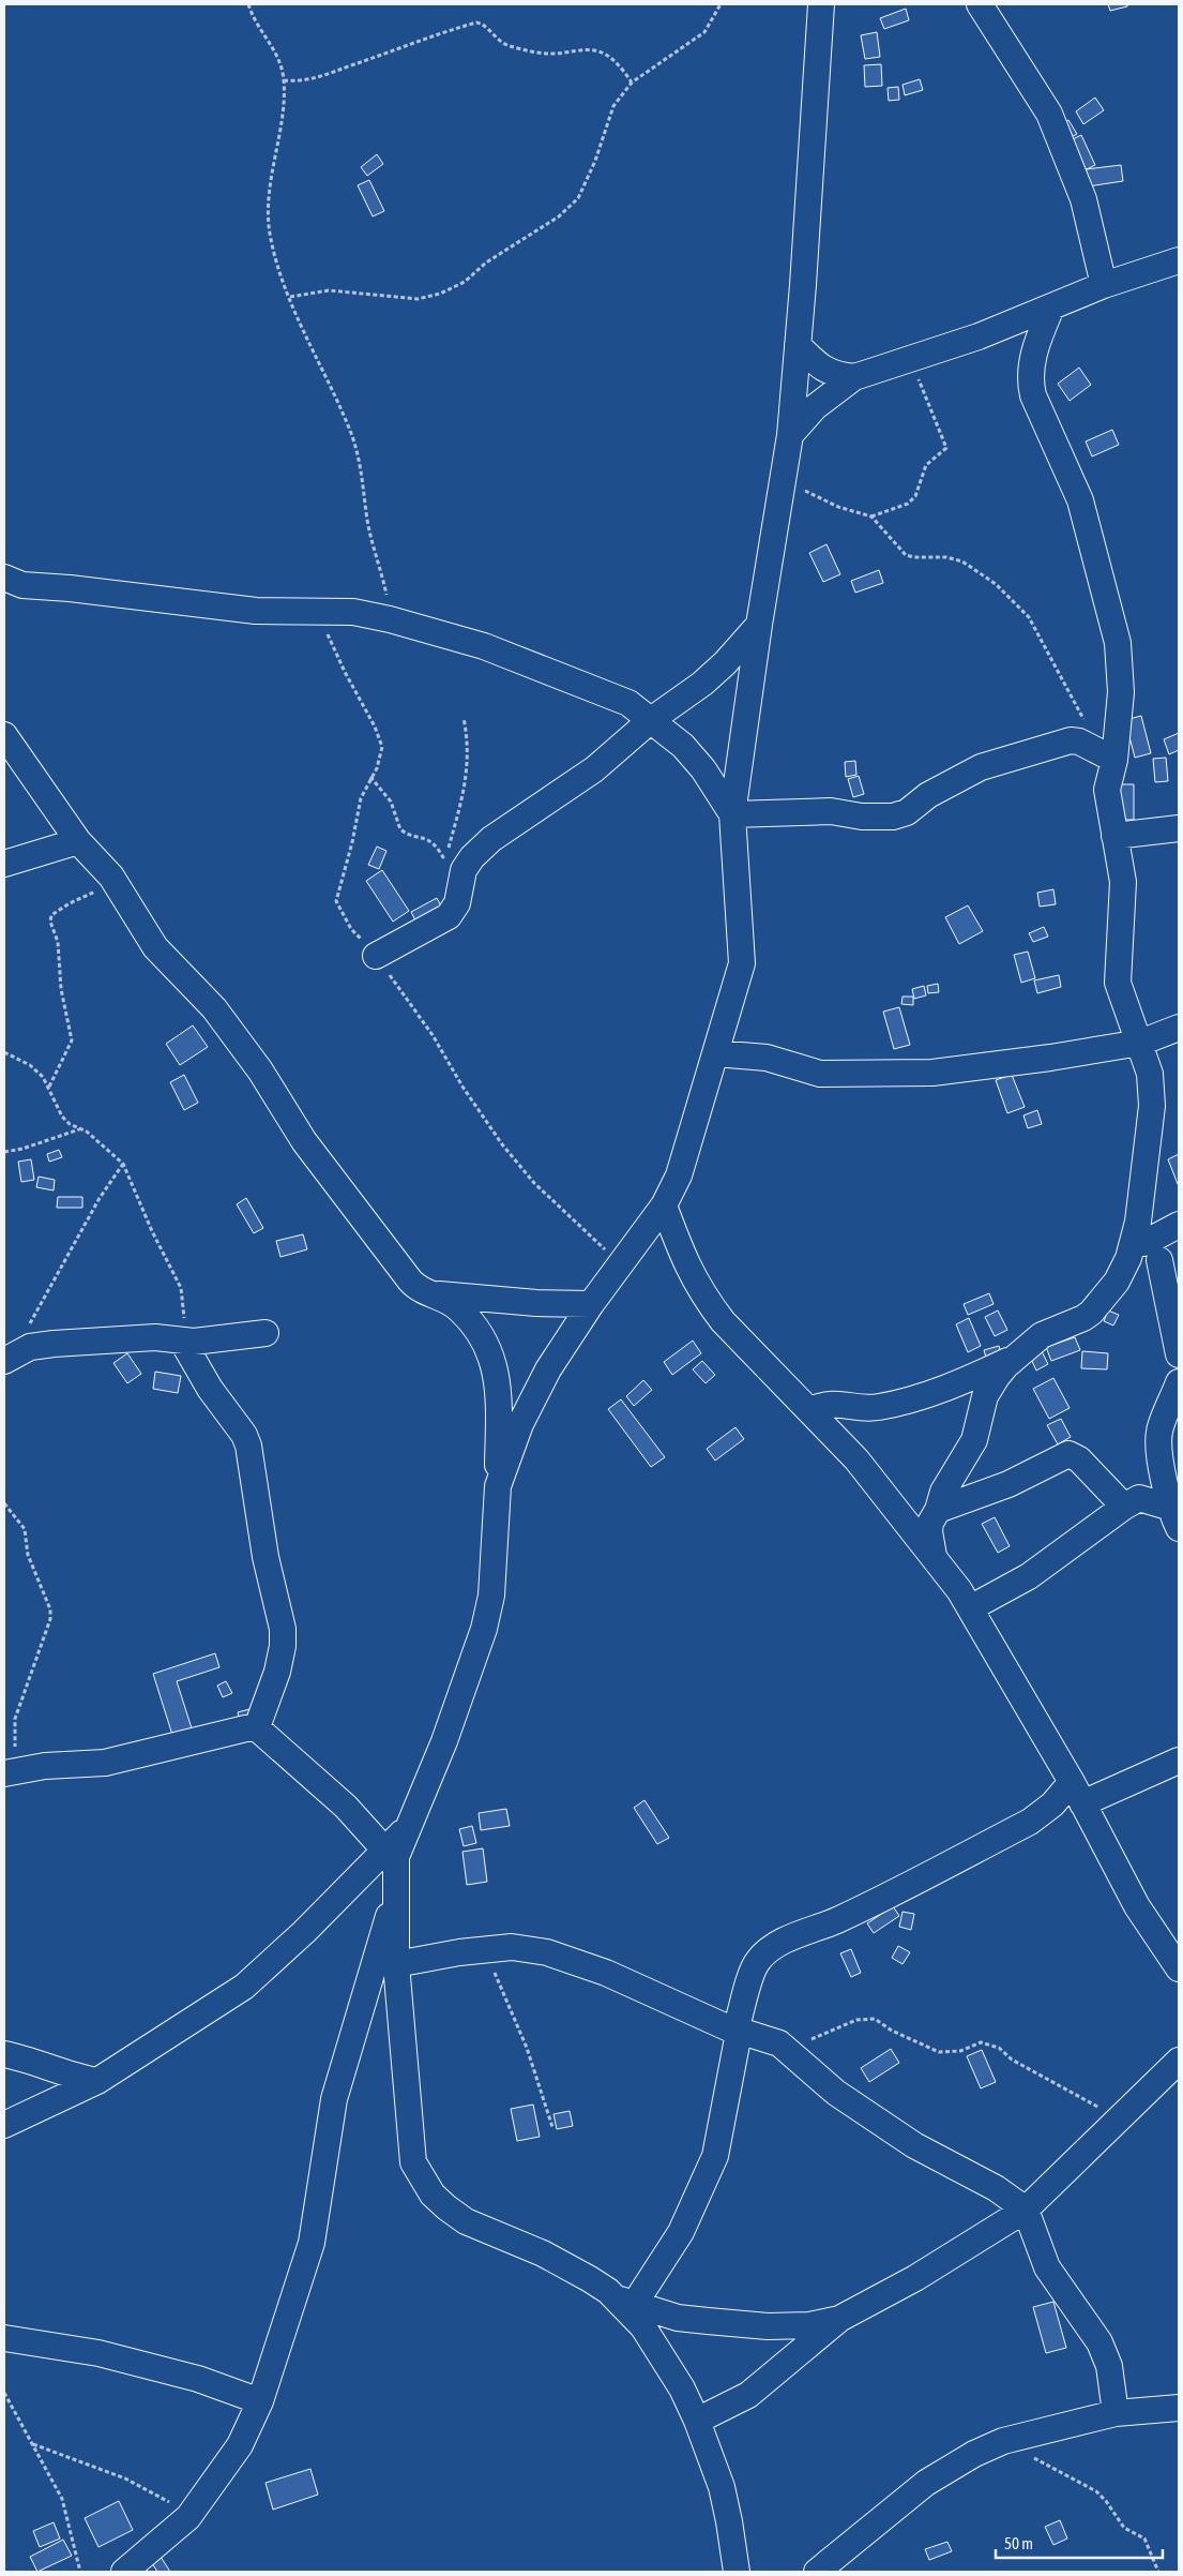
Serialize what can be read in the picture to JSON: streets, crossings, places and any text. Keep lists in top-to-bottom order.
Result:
{
  "scale_bar": "50 m"
}
